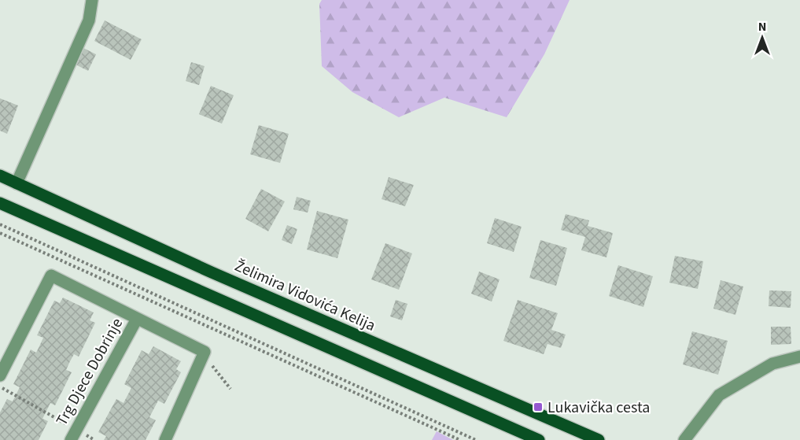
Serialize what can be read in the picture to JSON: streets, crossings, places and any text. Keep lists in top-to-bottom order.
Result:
{
  "streets": {
    "main road": ["Želimira Vidovića Kelija"],
    "street": ["Trg Djece Dobrinje"]
  },
  "places": {
    "transit": ["Lukavička cesta"]
  },
  "north": "top"
}
